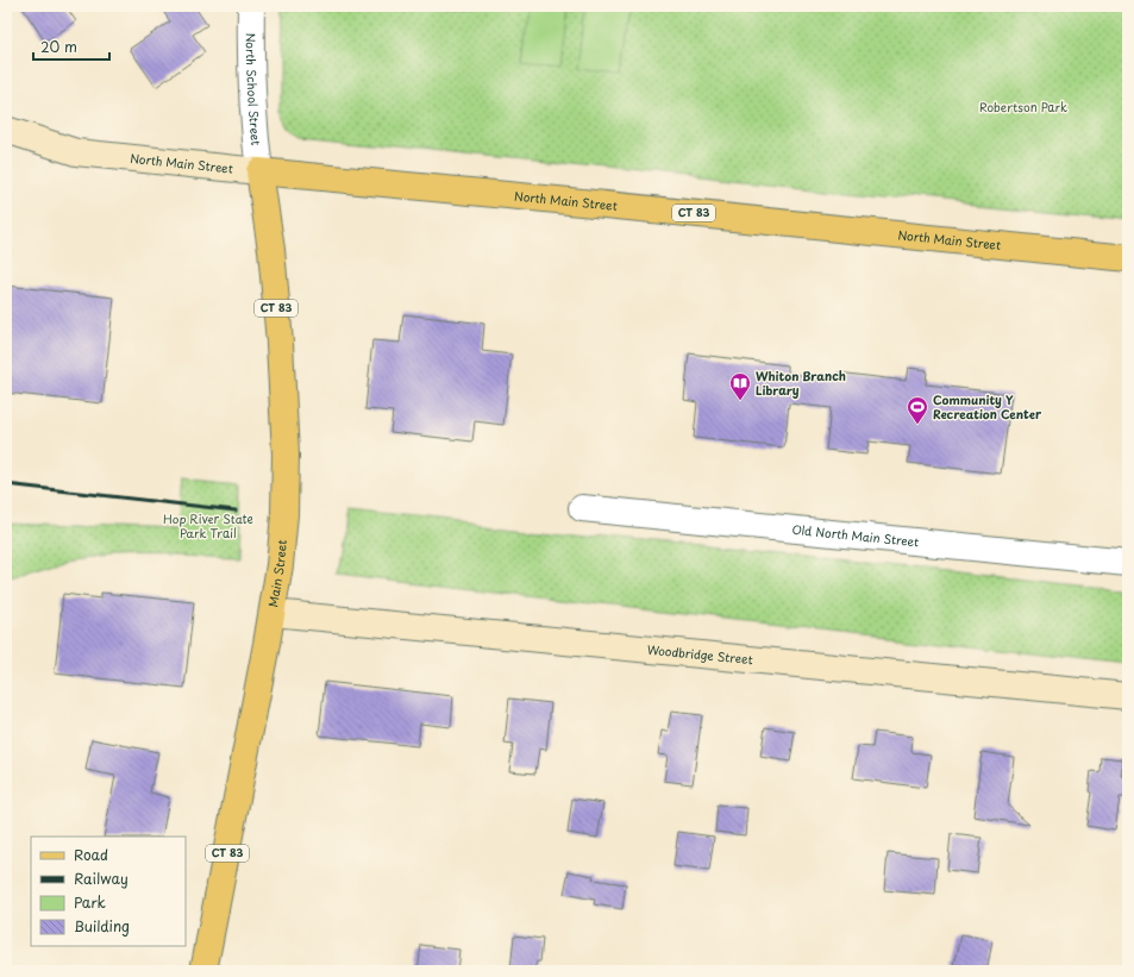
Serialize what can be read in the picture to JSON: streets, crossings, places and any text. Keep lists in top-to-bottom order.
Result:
{
  "streets": {
    "main road": [
      "North Main Street",
      "CT 83",
      "Main Street",
      "Woodbridge Street"
    ],
    "street": ["North School Street", "Old North Main Street"]
  },
  "crossings": [
    ["North School Street", "North Main Street"],
    ["North School Street", "Main Street"],
    ["North Main Street", "Main Street"],
    ["Main Street", "Woodbridge Street"]
  ],
  "parks": ["Robertson Park", "Hop River State Park Trail"],
  "places": {
    "library": ["Whiton Branch Library"],
    "sports": ["Community Y Recreation Center"]
  },
  "legend": [
    "Road",
    "Railway",
    "Park",
    "Building"
  ],
  "scale_bar": "20 m"
}
